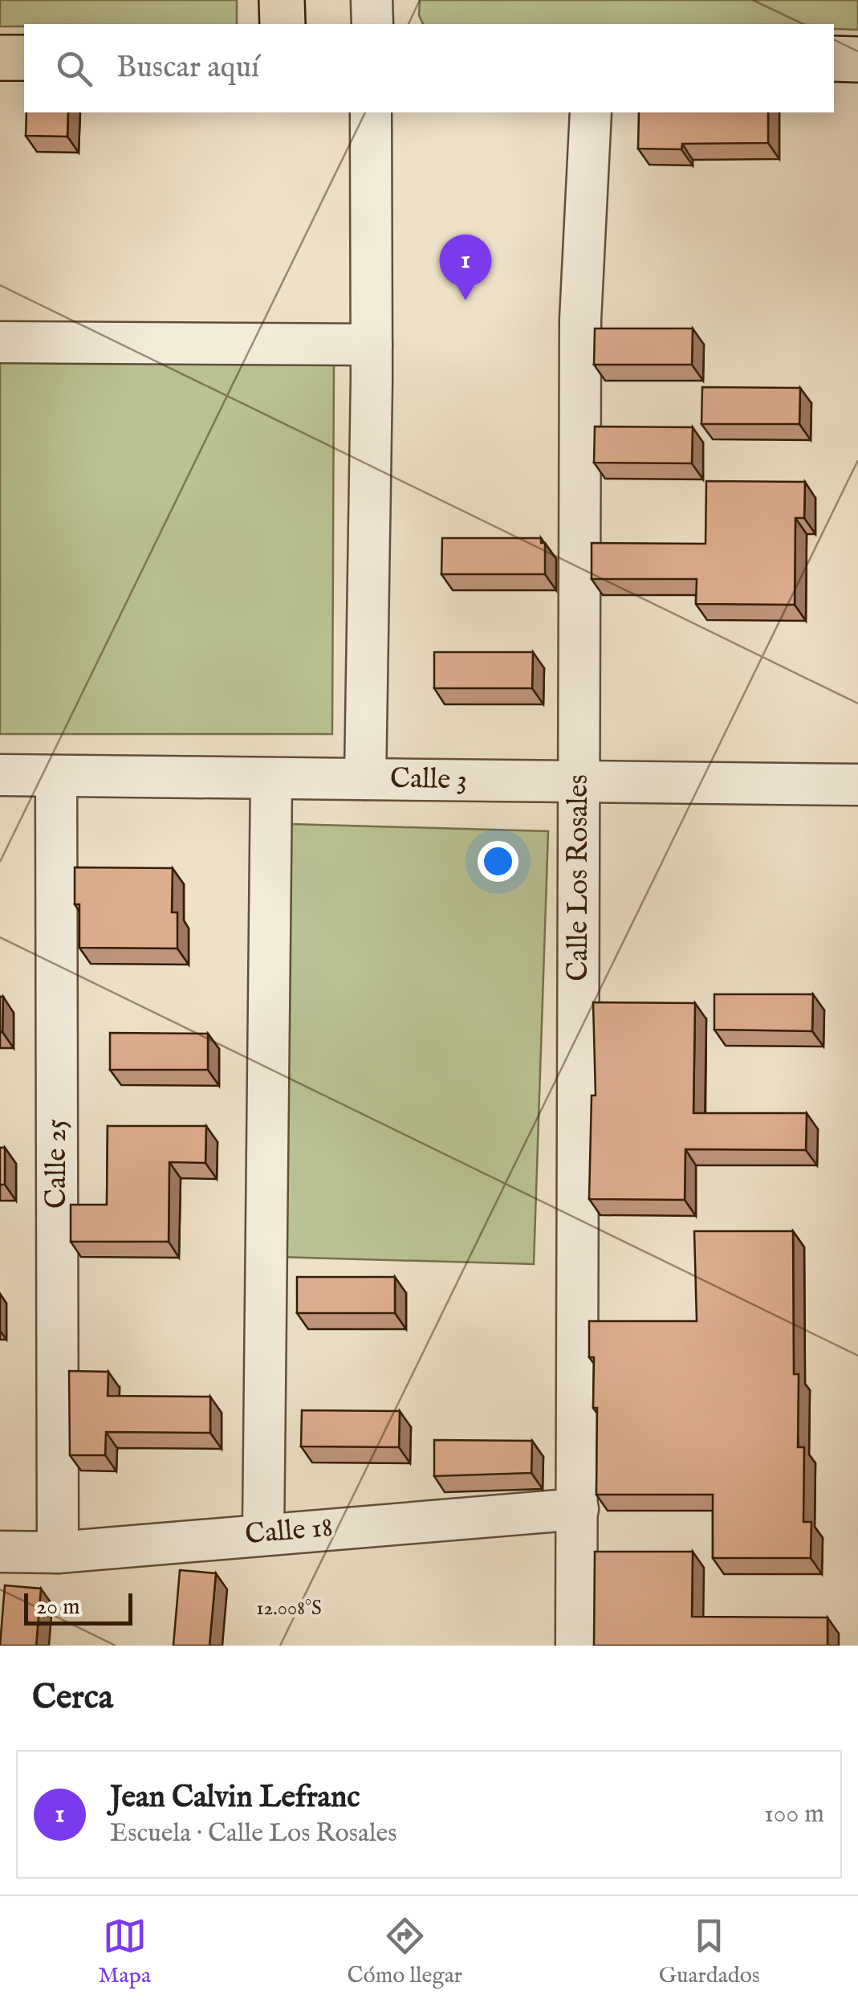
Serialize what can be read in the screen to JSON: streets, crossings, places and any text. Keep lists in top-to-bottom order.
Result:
{
  "streets": {
    "street": [
      "Calle 3",
      "Calle Los Rosales",
      "Calle 25",
      "Calle 18"
    ]
  },
  "crossings": [
    ["Calle 3", "Calle Los Rosales"],
    ["Calle 3", "Calle 25"],
    ["Calle Los Rosales", "Calle 18"],
    ["Calle 25", "Calle 18"]
  ],
  "scale_bar": "20 m",
  "page": {
    "search": "Buscar aquí",
    "pins": "1",
    "scale": "20 m",
    "heading": "Cerca",
    "list": [
      {
        "mark": "1",
        "name": "Jean Calvin Lefranc",
        "note": "Escuela · Calle Los Rosales",
        "value": "100 m"
      }
    ],
    "nav": ["Mapa", "Cómo llegar", "Guardados"]
  },
  "coordinates": ["12.008°S"]
}
